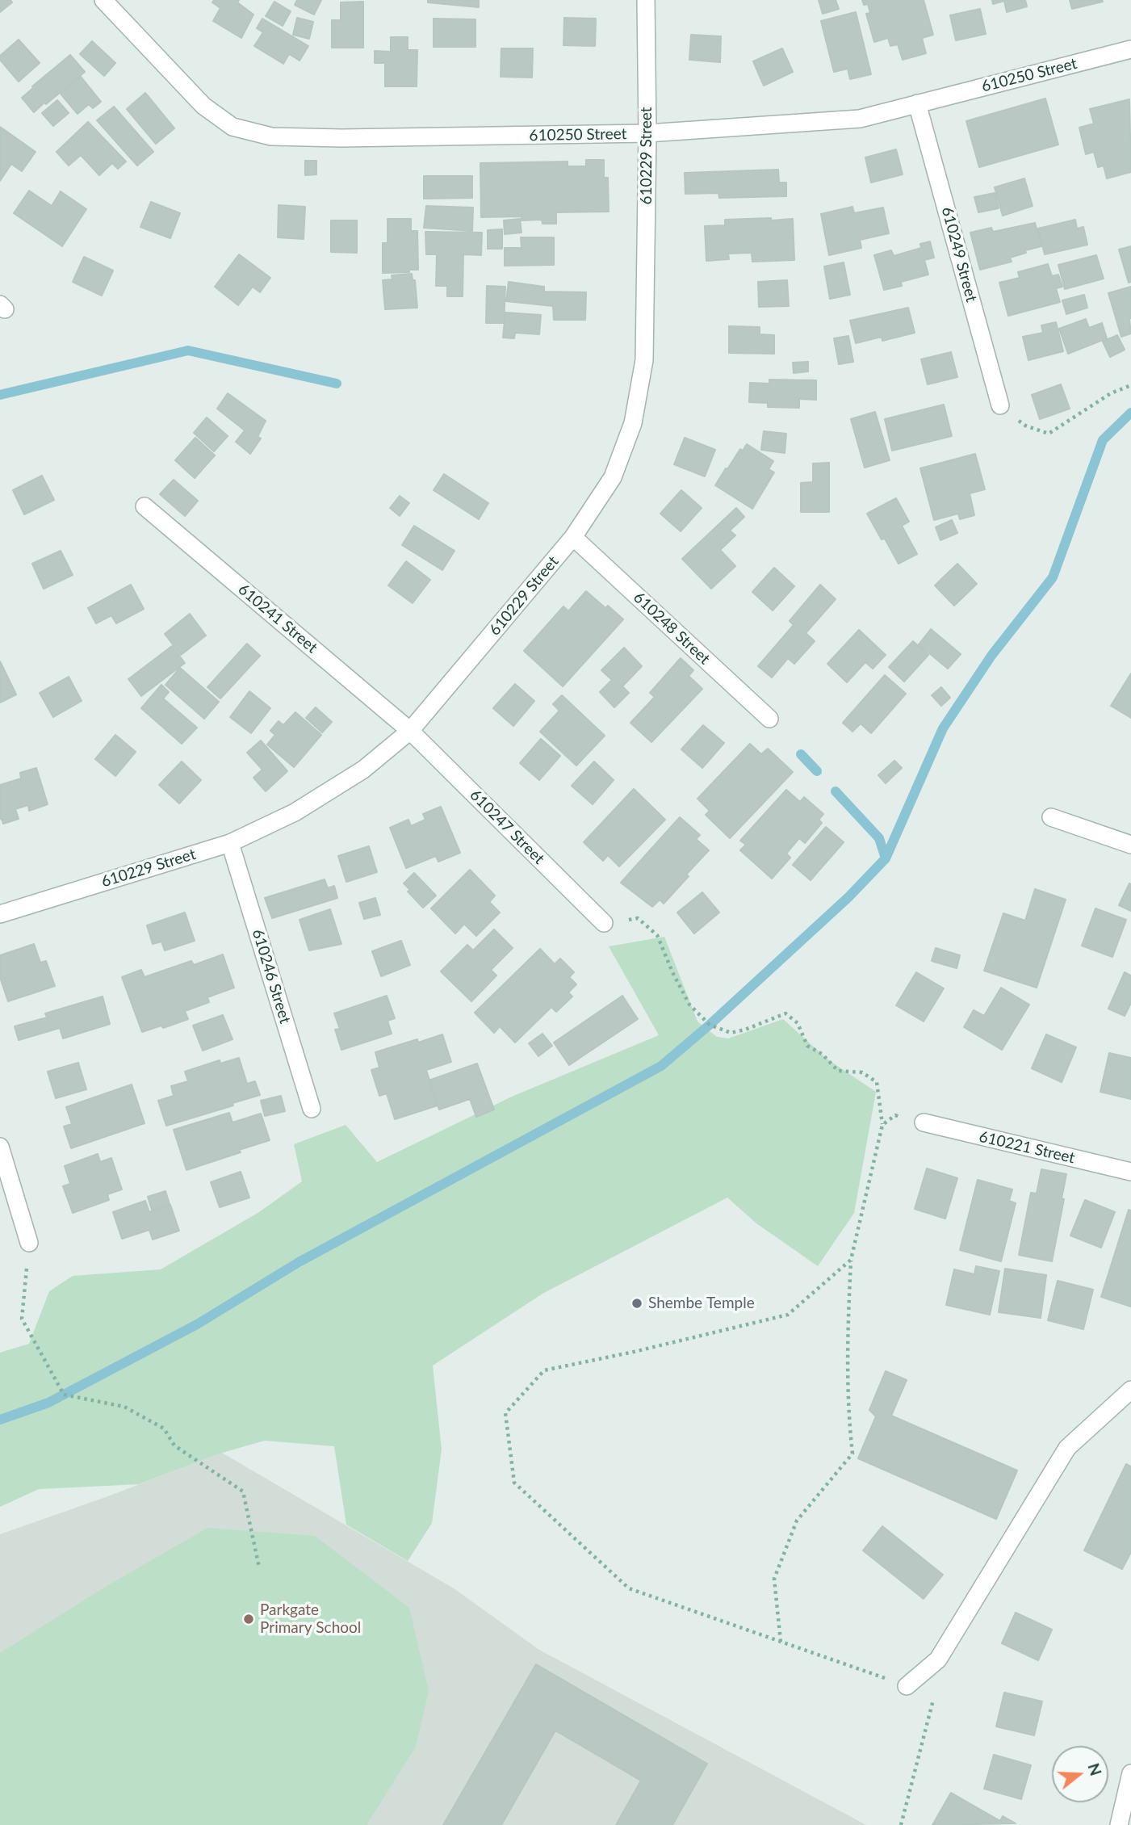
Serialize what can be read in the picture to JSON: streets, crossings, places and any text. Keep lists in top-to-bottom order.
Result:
{
  "streets": {
    "street": [
      "610250 Street",
      "610229 Street",
      "610249 Street",
      "610241 Street",
      "610248 Street",
      "610247 Street",
      "610246 Street",
      "610221 Street"
    ]
  },
  "crossings": [
    ["610250 Street", "610229 Street"],
    ["610250 Street", "610249 Street"],
    ["610229 Street", "610241 Street"],
    ["610229 Street", "610248 Street"],
    ["610229 Street", "610247 Street"],
    ["610229 Street", "610246 Street"],
    ["610241 Street", "610247 Street"]
  ],
  "places": ["Shembe Temple", "Parkgate Primary School"],
  "north": "right"
}
